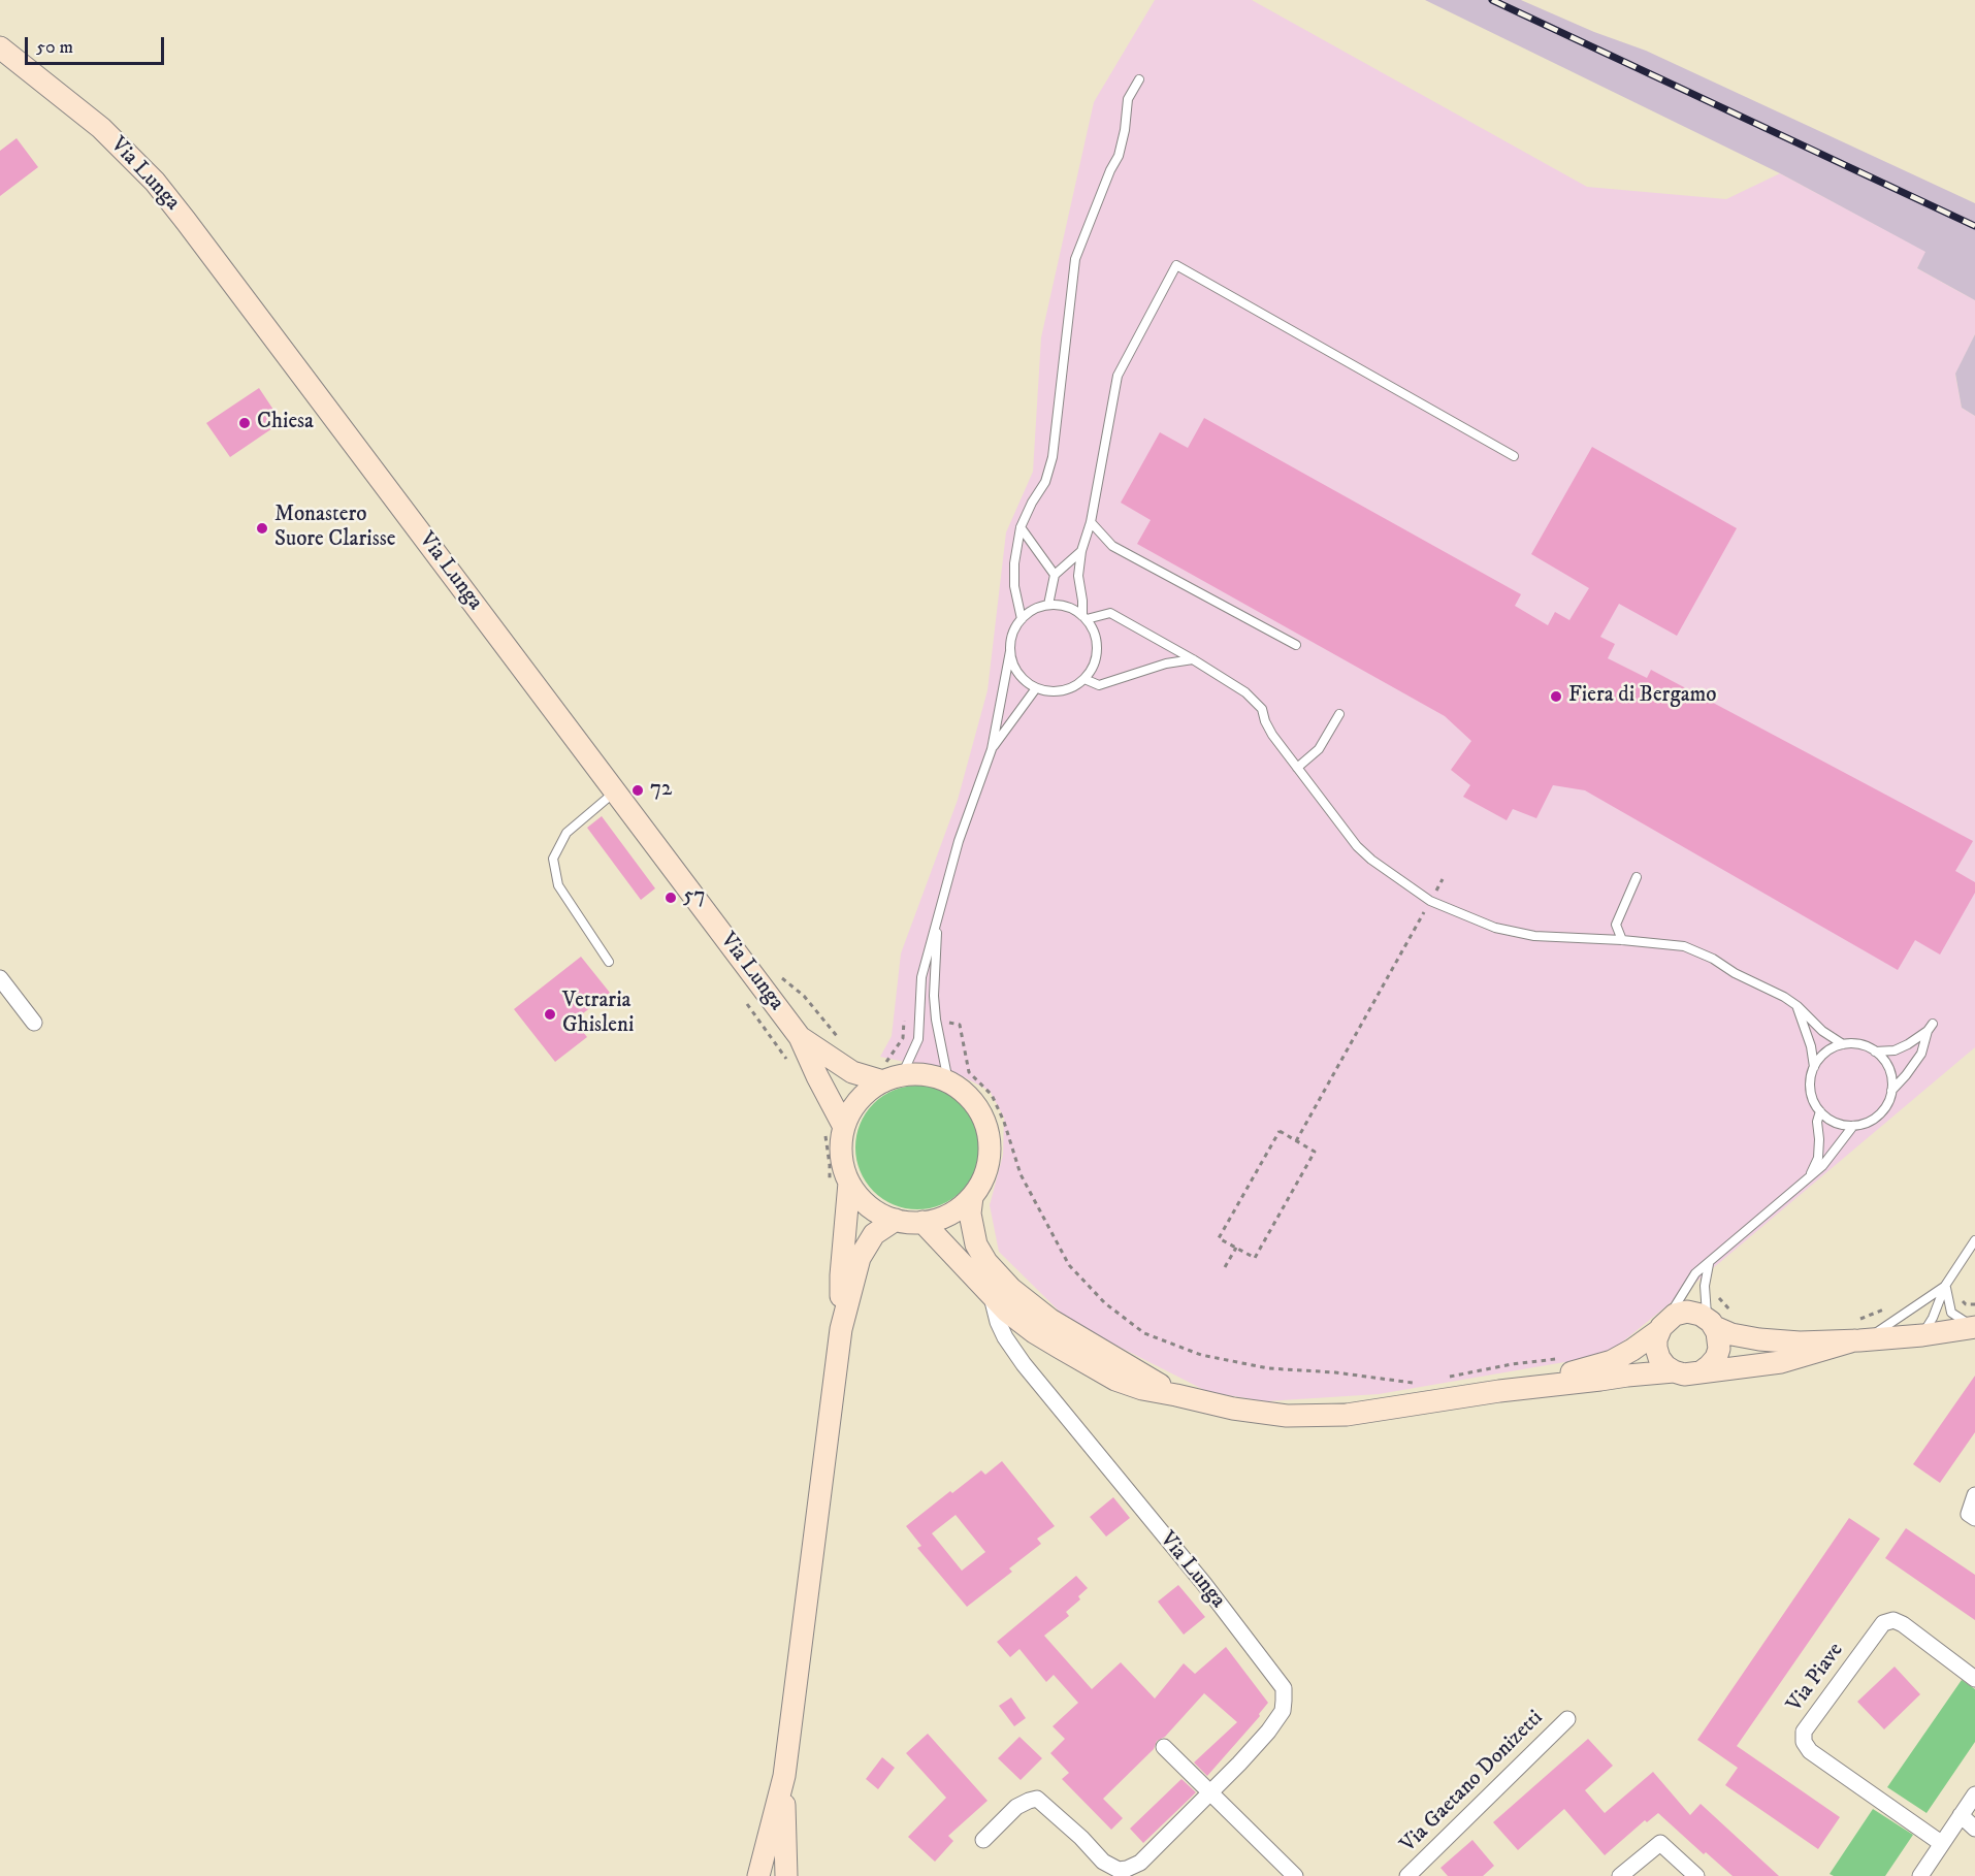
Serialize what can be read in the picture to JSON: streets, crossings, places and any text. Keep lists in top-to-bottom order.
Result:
{
  "streets": {
    "street": ["Via Lunga", "Via Piave", "Via Gaetano Donizetti"]
  },
  "places": [
    "Chiesa",
    "Monastero Suore Clarisse",
    "Fiera di Bergamo",
    "72",
    "57",
    "Vetraria Ghisleni"
  ],
  "scale_bar": "50 m"
}
